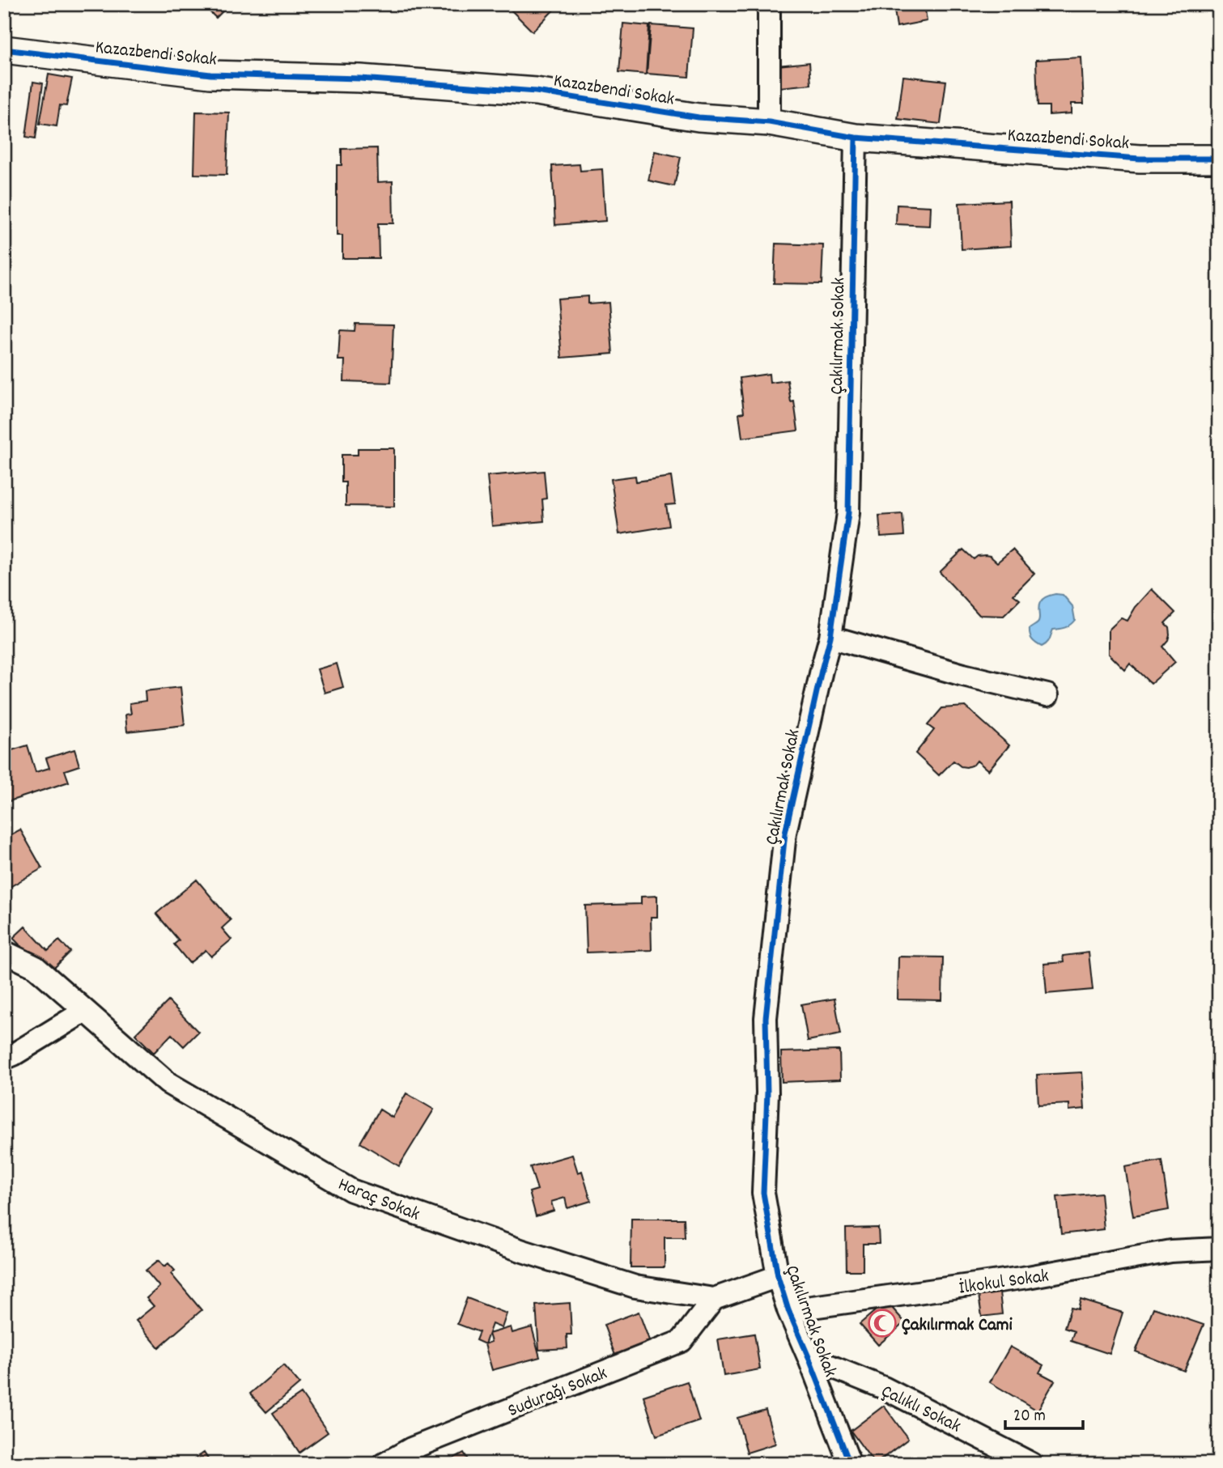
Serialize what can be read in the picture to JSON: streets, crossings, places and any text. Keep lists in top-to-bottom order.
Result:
{
  "streets": {
    "street": [
      "Kazazbendi Sokak",
      "Çakılırmak Sokak",
      "Haraç Sokak",
      "İlkokul Sokak",
      "Sudurağı Sokak",
      "Çalıklı Sokak"
    ]
  },
  "crossings": [
    ["Kazazbendi Sokak", "Çakılırmak Sokak"],
    ["Çakılırmak Sokak", "Haraç Sokak"],
    ["Çakılırmak Sokak", "İlkokul Sokak"],
    ["Çakılırmak Sokak", "Çalıklı Sokak"],
    ["Haraç Sokak", "Sudurağı Sokak"]
  ],
  "places": {
    "mosque": ["Çakılırmak Cami"]
  },
  "scale_bar": "20 m"
}
